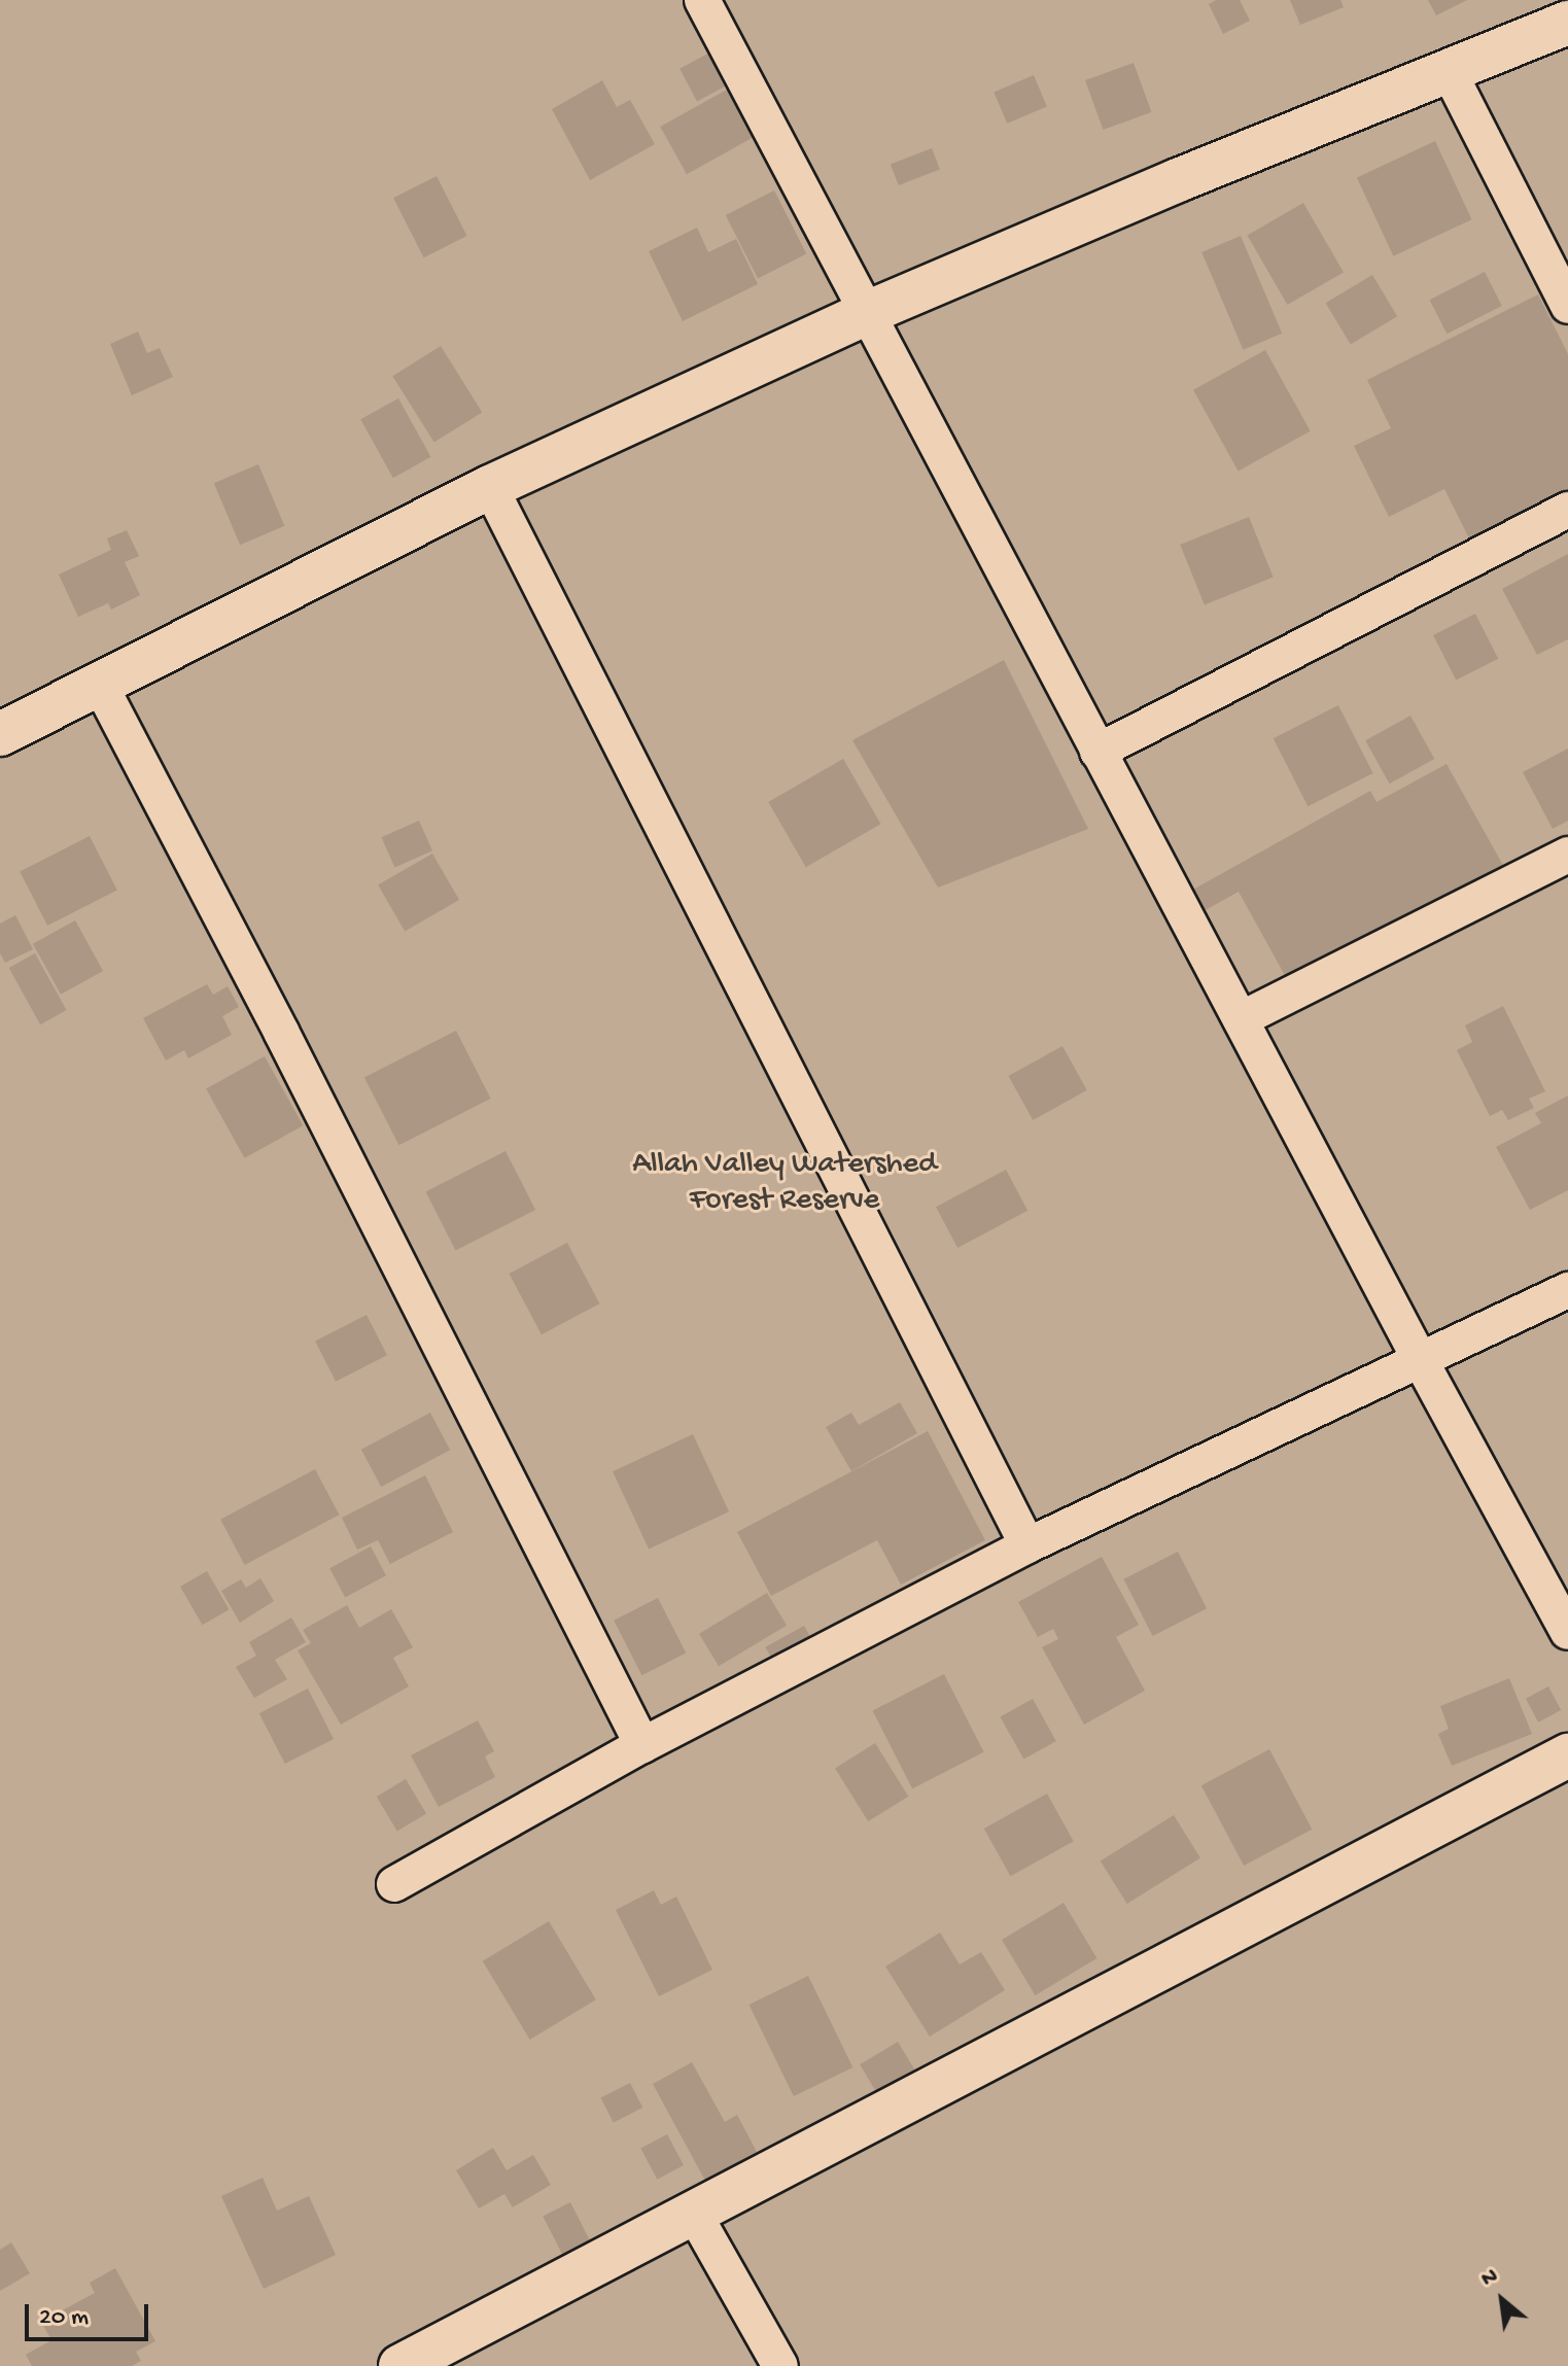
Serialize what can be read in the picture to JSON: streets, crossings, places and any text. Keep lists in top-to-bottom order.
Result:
{
  "parks": ["Allah Valley Watershed Forest Reserve"],
  "scale_bar": "20 m",
  "north": "top left"
}
